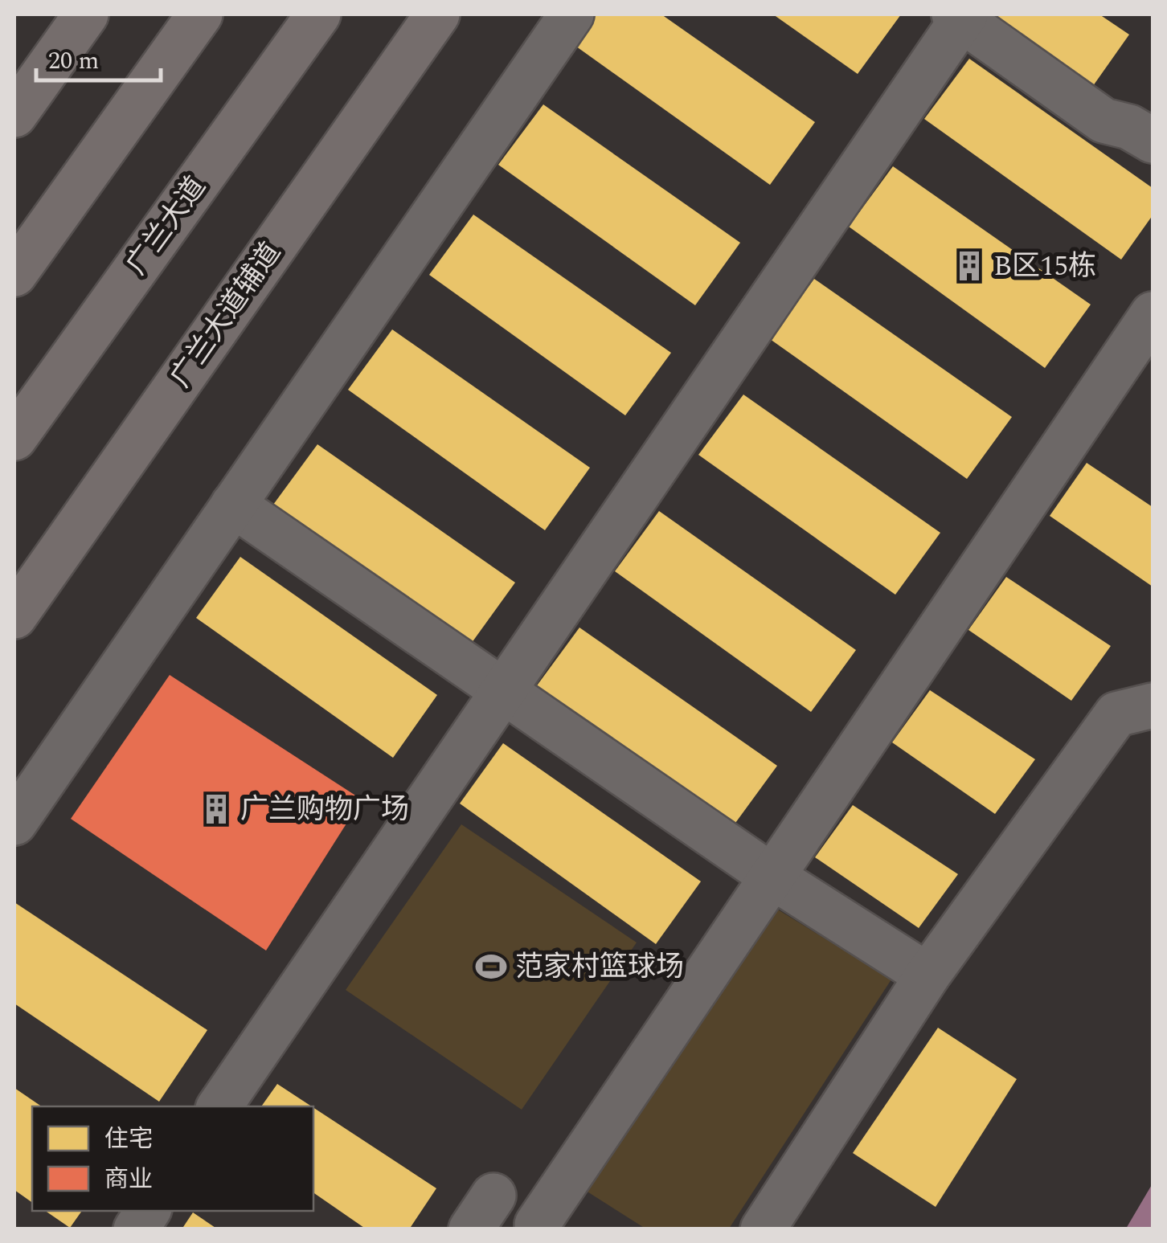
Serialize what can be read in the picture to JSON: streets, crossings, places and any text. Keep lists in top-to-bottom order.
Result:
{
  "streets": {
    "main road": ["广兰大道", "广兰大道辅道"]
  },
  "places": {
    "building": ["B区15栋", "广兰购物广场"],
    "sports": ["范家村篮球场"]
  },
  "legend": ["住宅", "商业"],
  "scale_bar": "20 m"
}
